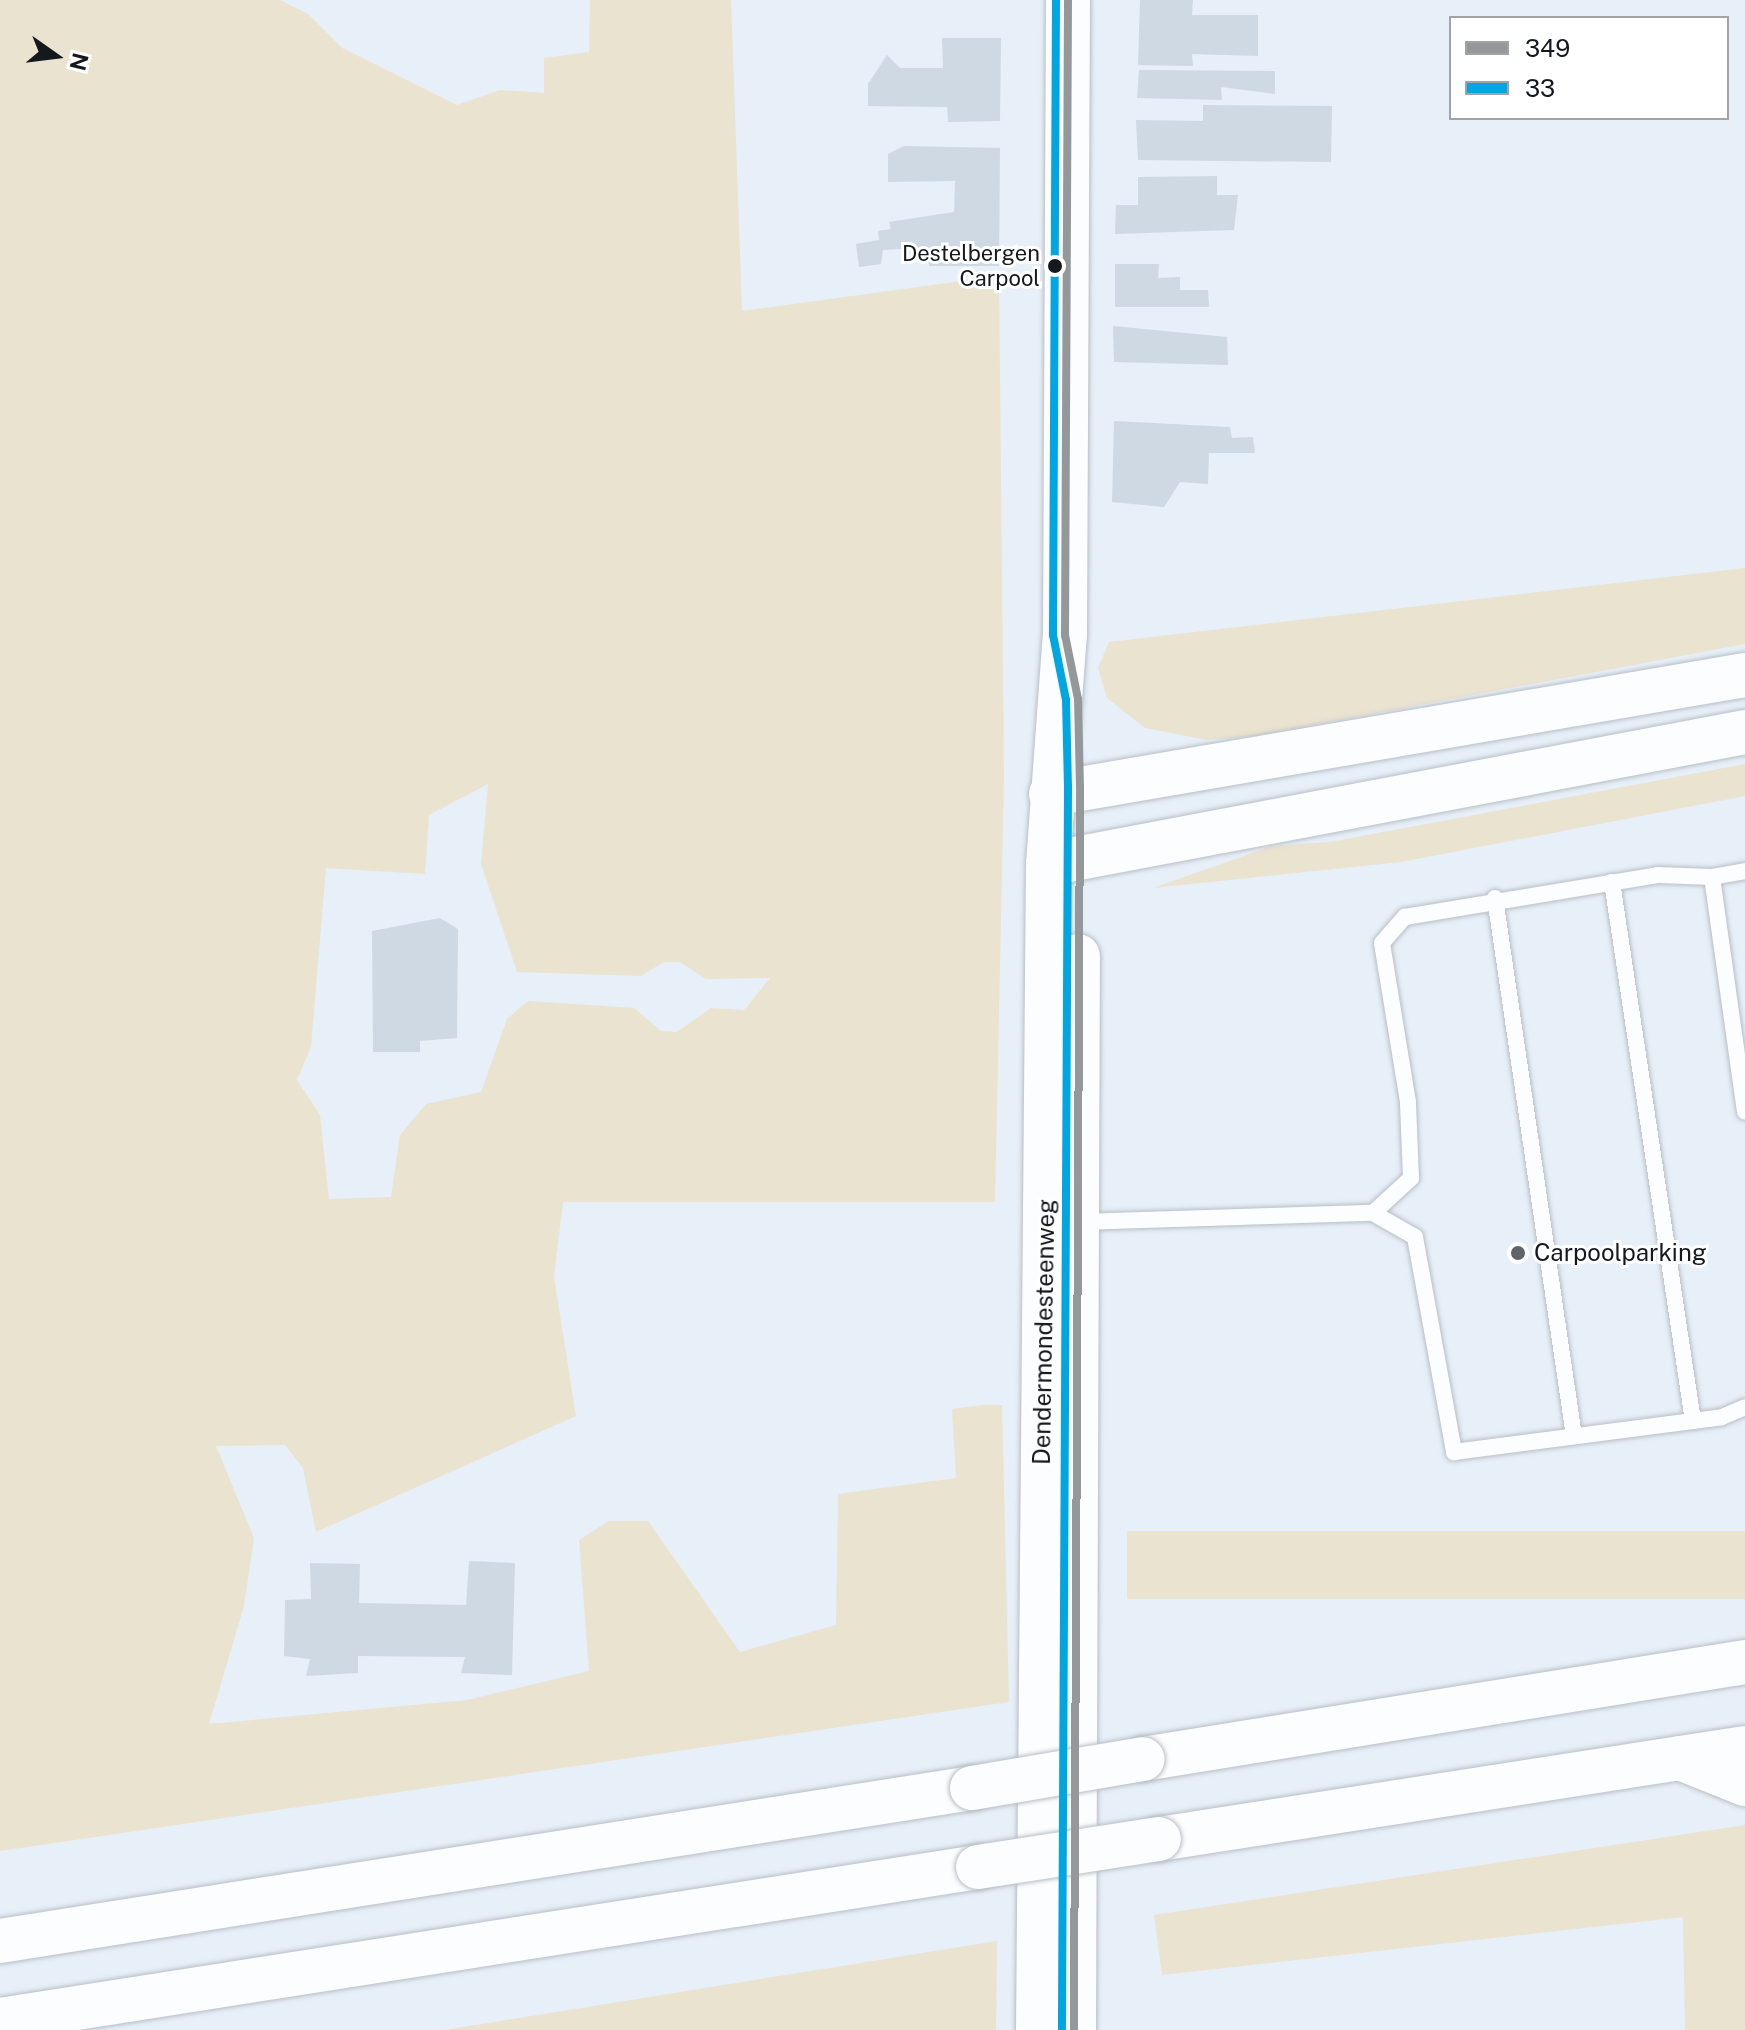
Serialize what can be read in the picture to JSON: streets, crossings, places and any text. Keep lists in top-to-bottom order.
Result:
{
  "streets": {
    "main road": ["Dendermondesteenweg"]
  },
  "places": ["Destelbergen Carpool", "Carpoolparking"],
  "lines": ["transit line 349", "transit line 33"],
  "legend": ["349", "33"],
  "north": "right"
}
